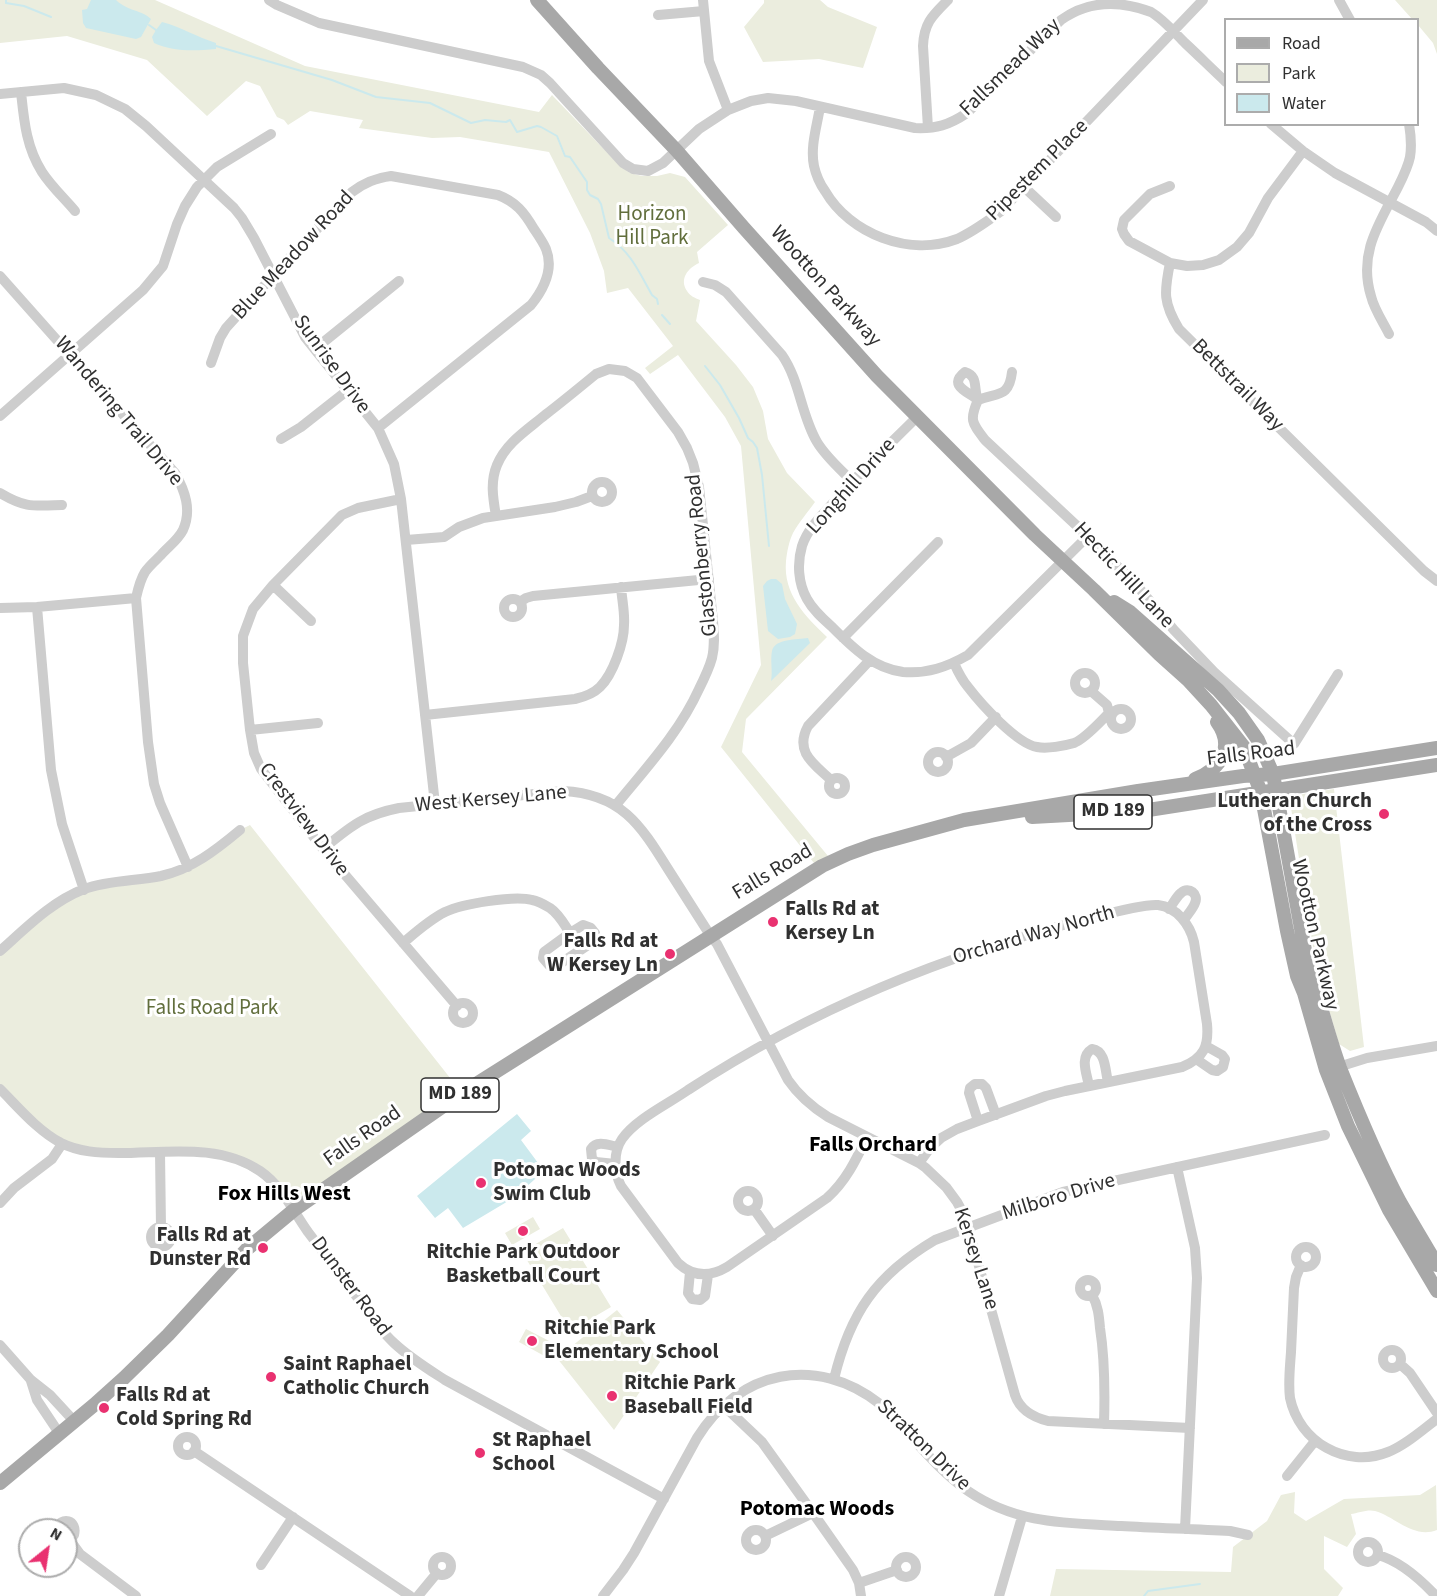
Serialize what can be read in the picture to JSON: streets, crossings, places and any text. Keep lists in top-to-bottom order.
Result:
{
  "streets": {
    "main road": ["Wootton Parkway", "Falls Road", "MD 189"],
    "street": [
      "Fallsmead Way",
      "Pipestem Place",
      "Blue Meadow Road",
      "Sunrise Drive",
      "Bettstrail Way",
      "Wandering Trail Drive",
      "Longhill Drive",
      "Glastonberry Road",
      "Hectic Hill Lane",
      "West Kersey Lane",
      "Crestview Drive",
      "Orchard Way North",
      "Milboro Drive",
      "Kersey Lane",
      "Dunster Road",
      "Stratton Drive"
    ]
  },
  "crossings": [
    ["Fallsmead Way", "Pipestem Place"],
    ["Fallsmead Way", "Wootton Parkway"],
    ["Blue Meadow Road", "Sunrise Drive"],
    ["Wootton Parkway", "Longhill Drive"],
    ["Wootton Parkway", "Falls Road"],
    ["Sunrise Drive", "West Kersey Lane"],
    ["Sunrise Drive", "Crestview Drive"],
    ["Longhill Drive", "Hectic Hill Lane"],
    ["Glastonberry Road", "West Kersey Lane"],
    ["Falls Road", "West Kersey Lane"],
    ["Falls Road", "Kersey Lane"],
    ["Falls Road", "Dunster Road"],
    ["West Kersey Lane", "Crestview Drive"],
    ["West Kersey Lane", "Kersey Lane"],
    ["Orchard Way North", "Kersey Lane"],
    ["Milboro Drive", "Kersey Lane"],
    ["Milboro Drive", "Stratton Drive"],
    ["Dunster Road", "Stratton Drive"]
  ],
  "districts": ["Falls Orchard", "Fox Hills West", "Potomac Woods"],
  "parks": ["Horizon Hill Park", "Falls Road Park"],
  "places": [
    "Lutheran Church of the Cross",
    "Falls Rd at Kersey Ln",
    "Falls Rd at W Kersey Ln",
    "Potomac Woods Swim Club",
    "Ritchie Park Outdoor Basketball Court",
    "Falls Rd at Dunster Rd",
    "Ritchie Park Elementary School",
    "Saint Raphael Catholic Church",
    "Ritchie Park Baseball Field",
    "Falls Rd at Cold Spring Rd",
    "St Raphael School"
  ],
  "legend": ["Road", "Park", "Water"],
  "north": "top right"
}
